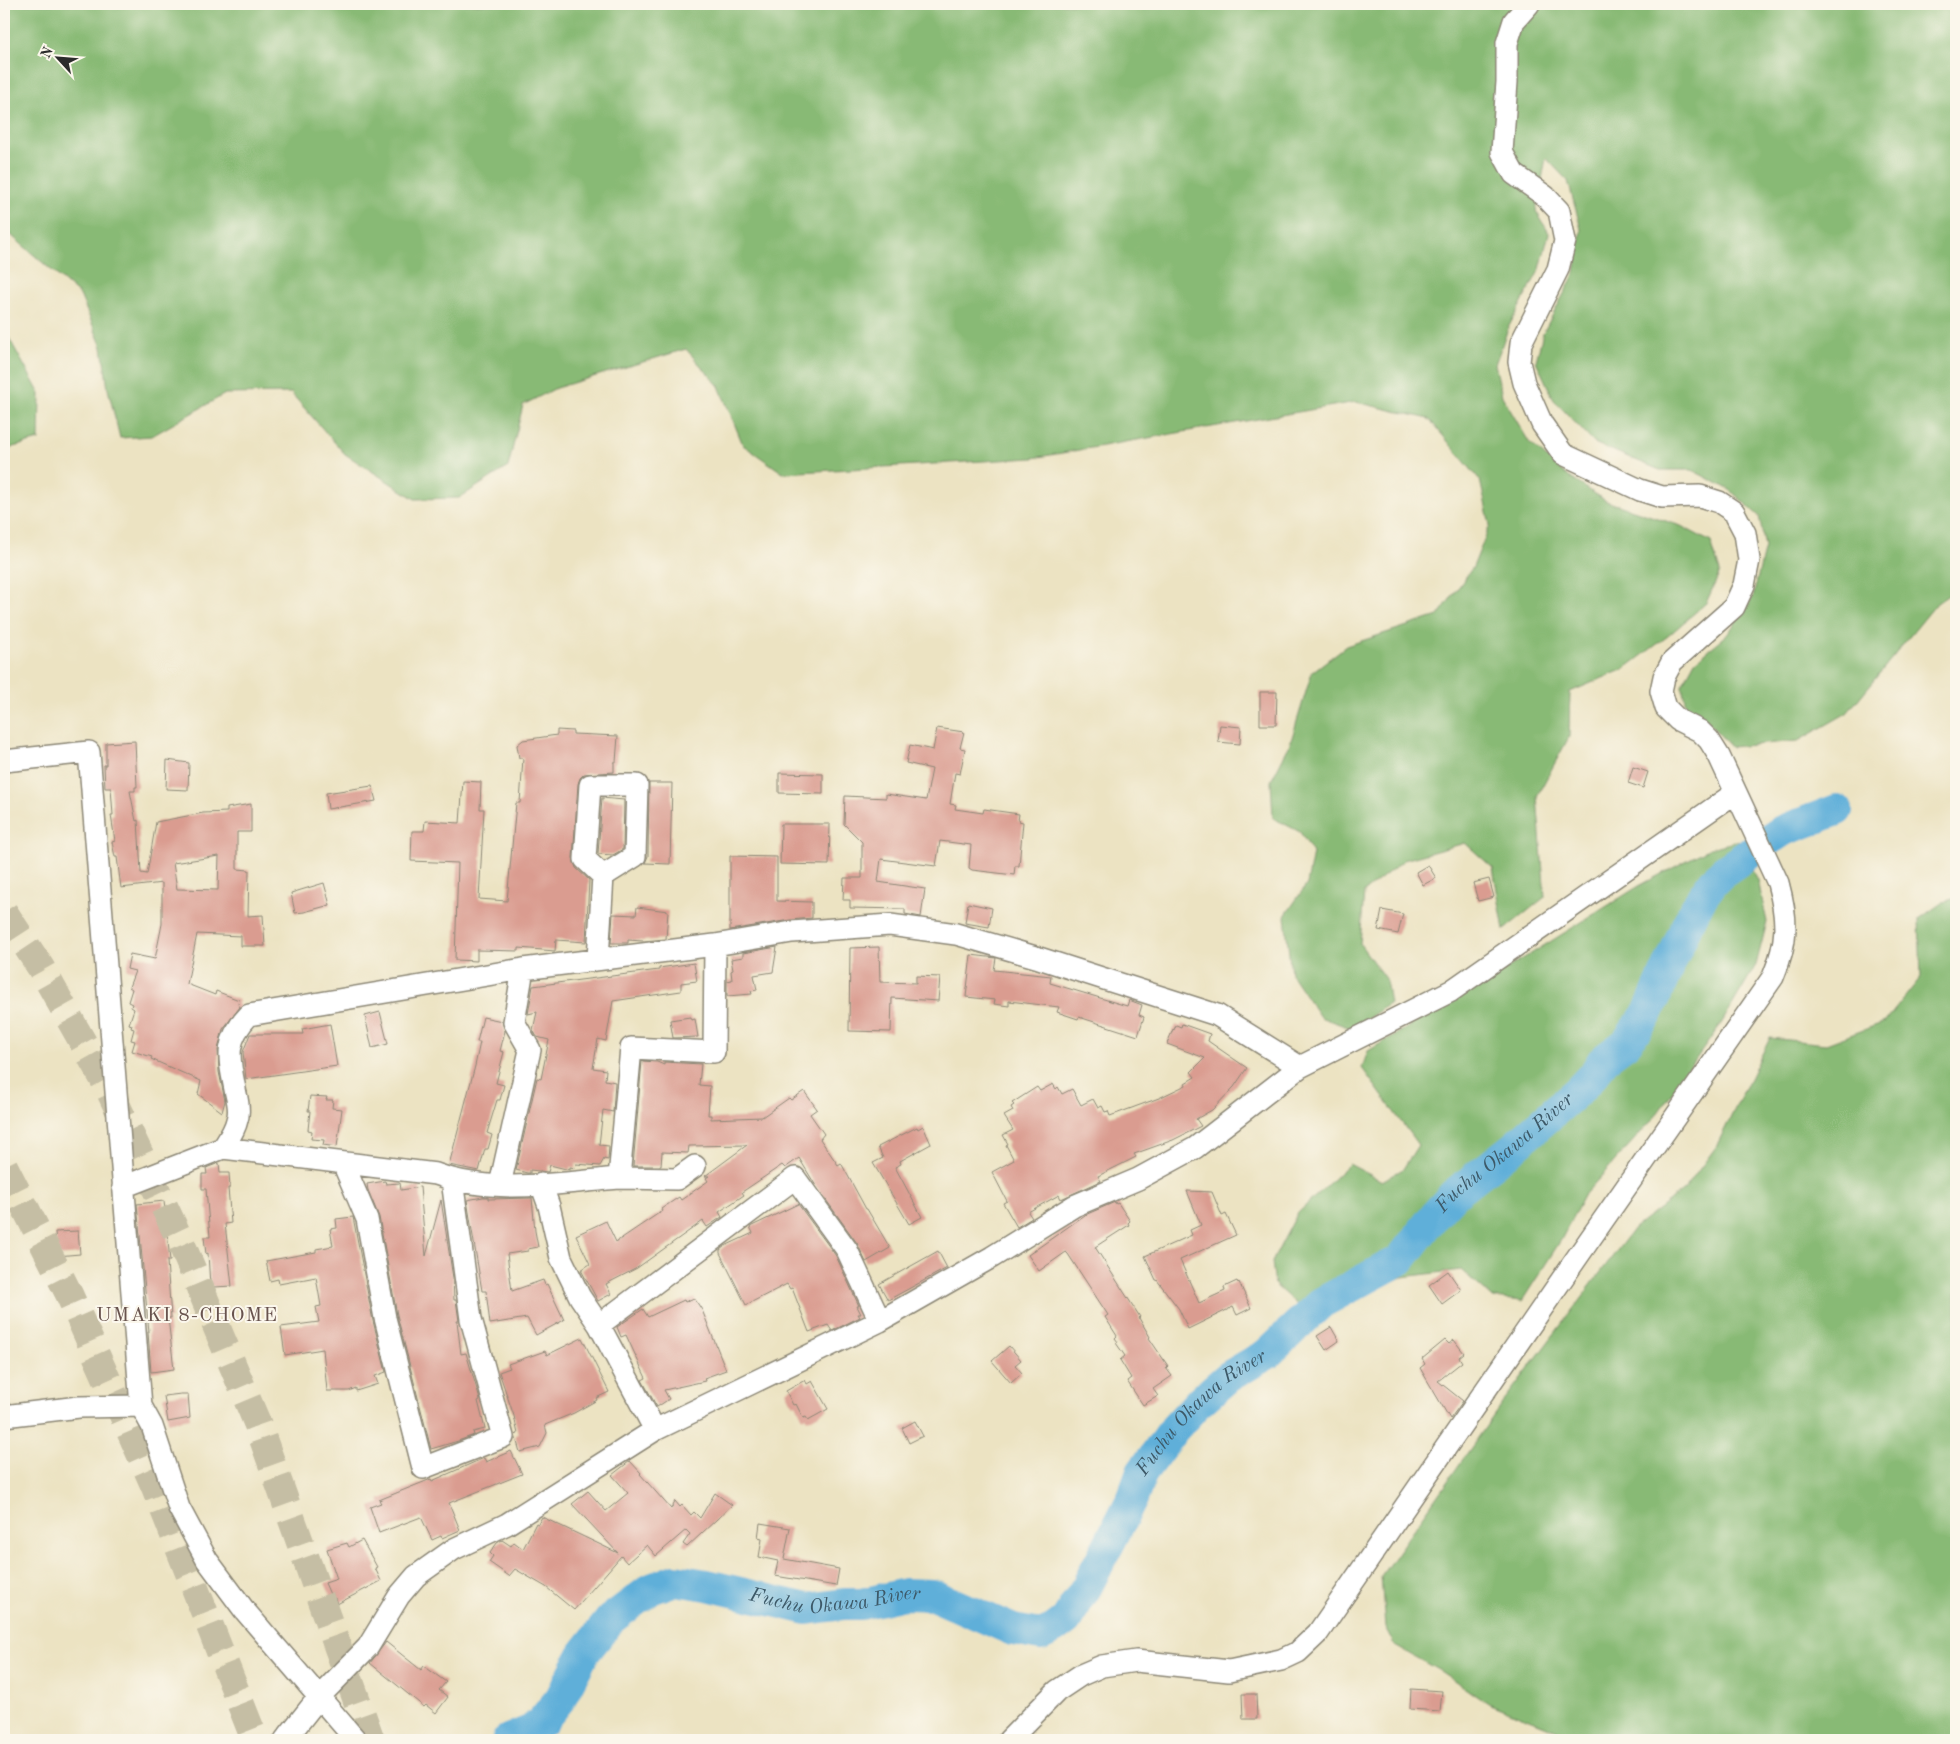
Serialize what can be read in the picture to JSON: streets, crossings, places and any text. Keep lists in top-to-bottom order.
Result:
{
  "districts": ["UMAKI 8-CHOME"],
  "water": ["Fuchu Okawa River"],
  "north": "top left"
}
